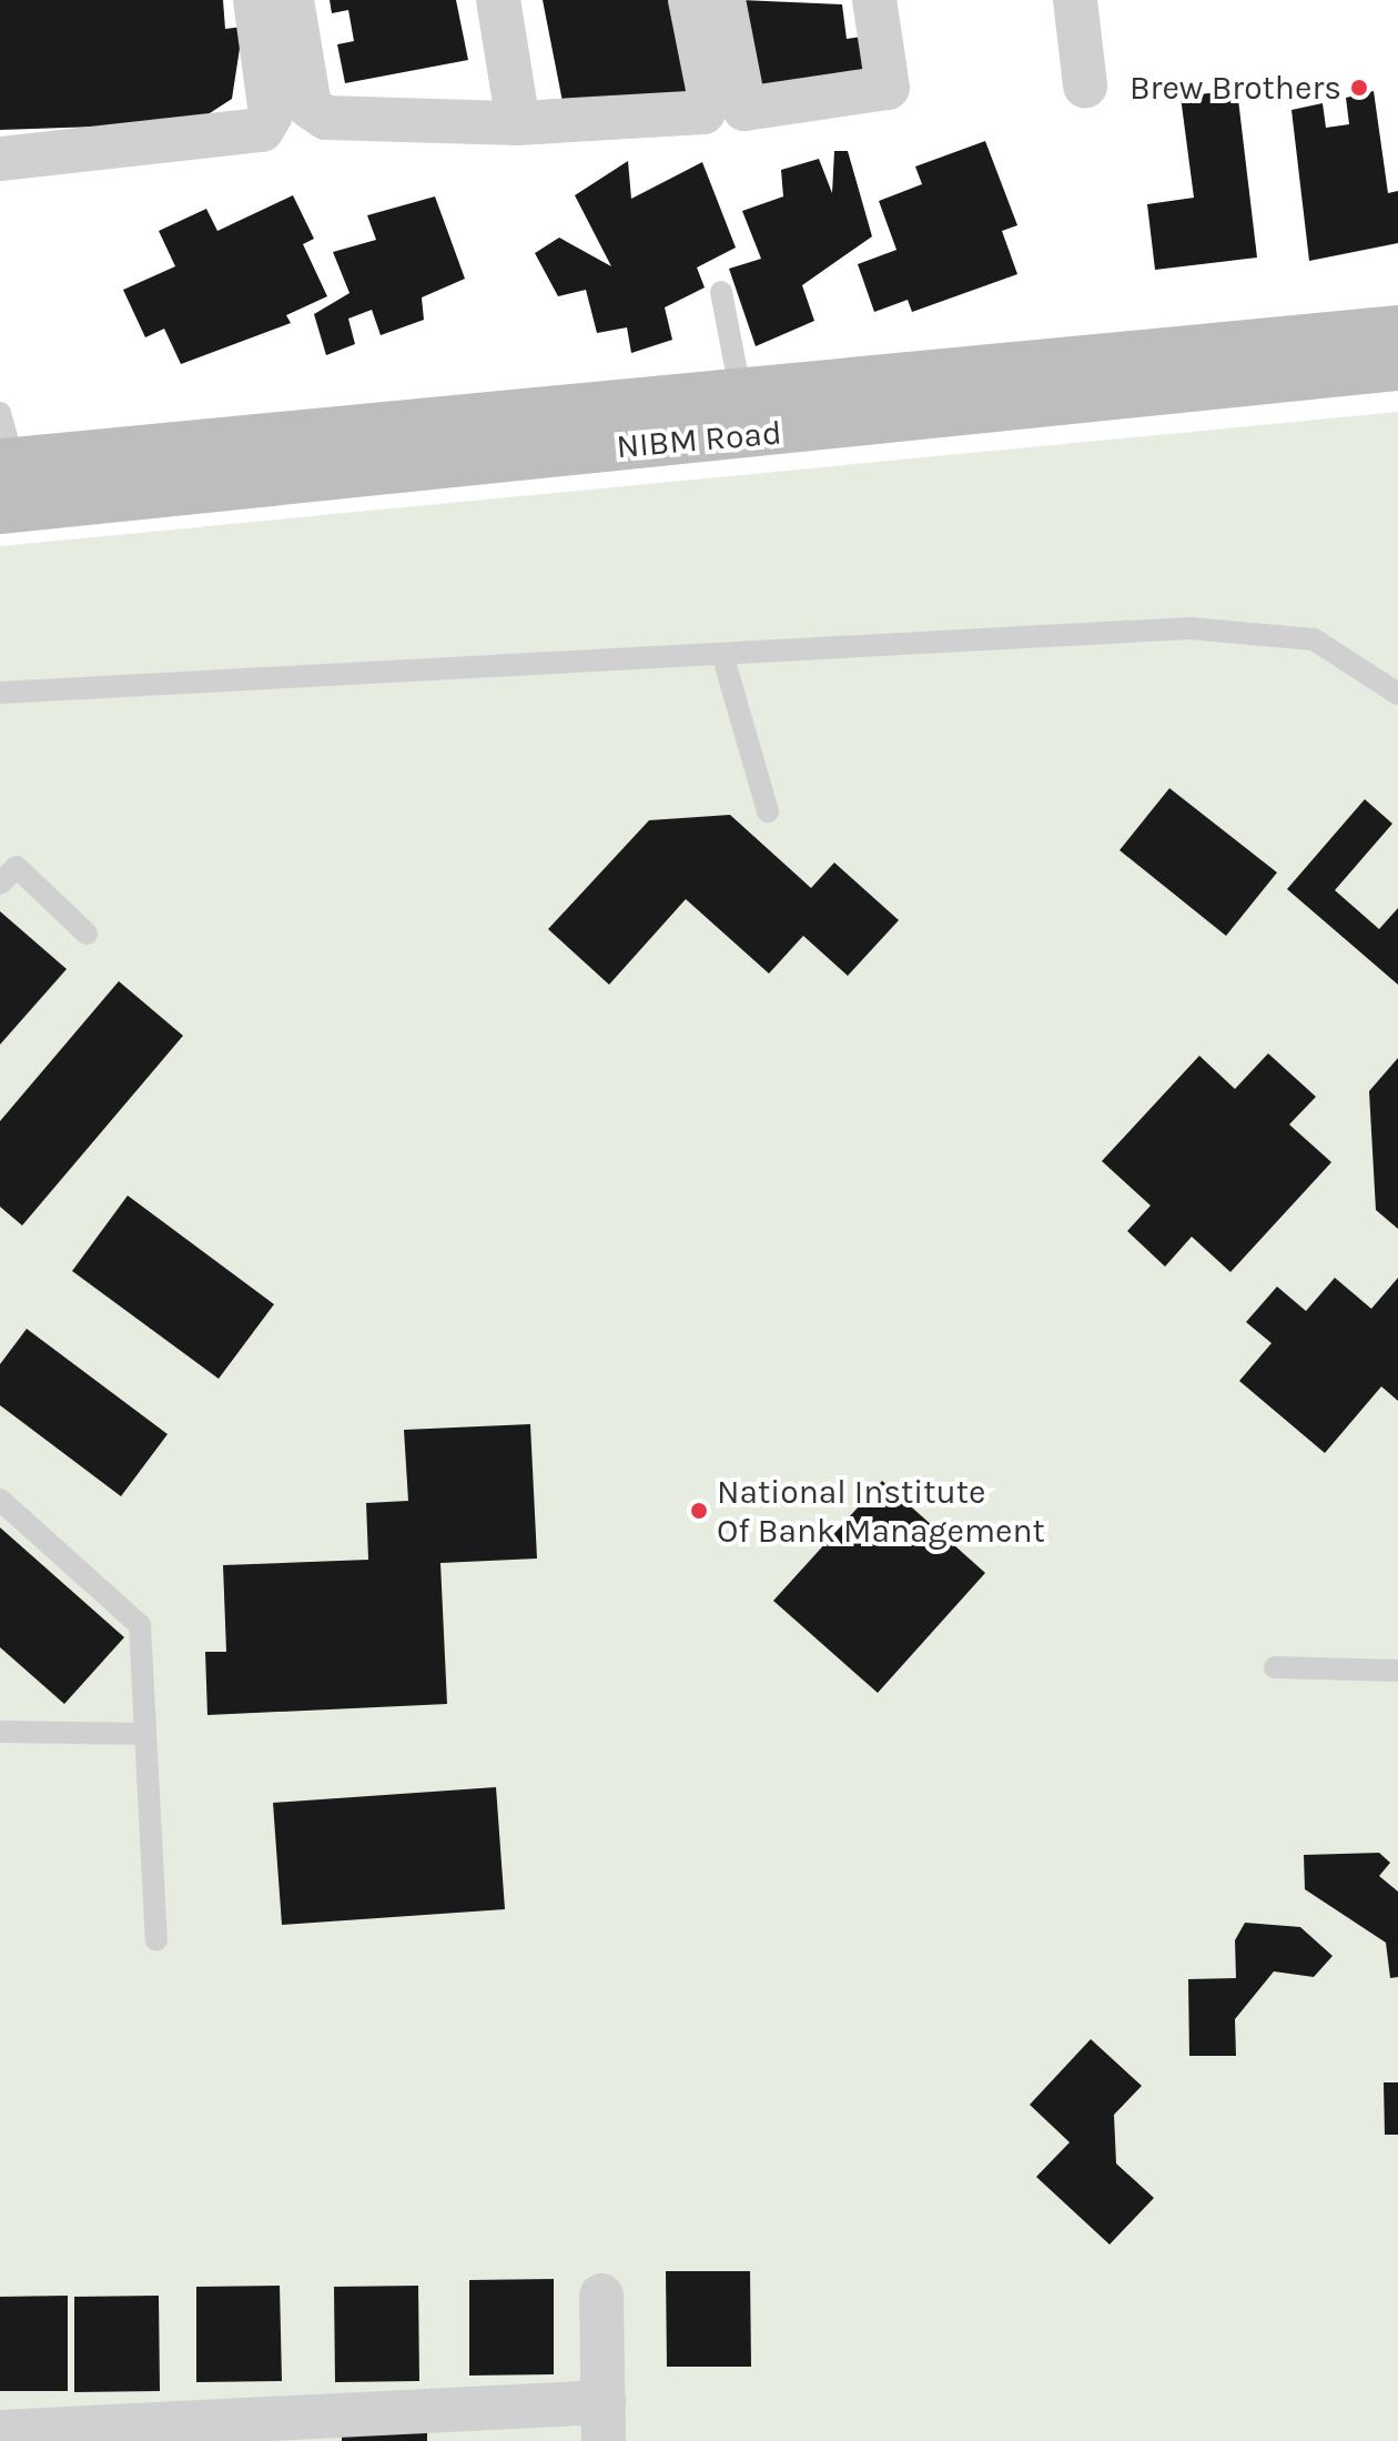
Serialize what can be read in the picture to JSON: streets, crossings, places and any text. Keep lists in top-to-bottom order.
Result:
{
  "streets": {
    "street": ["NIBM Road"]
  },
  "places": ["Brew Brothers", "National Institute Of Bank Management"]
}
